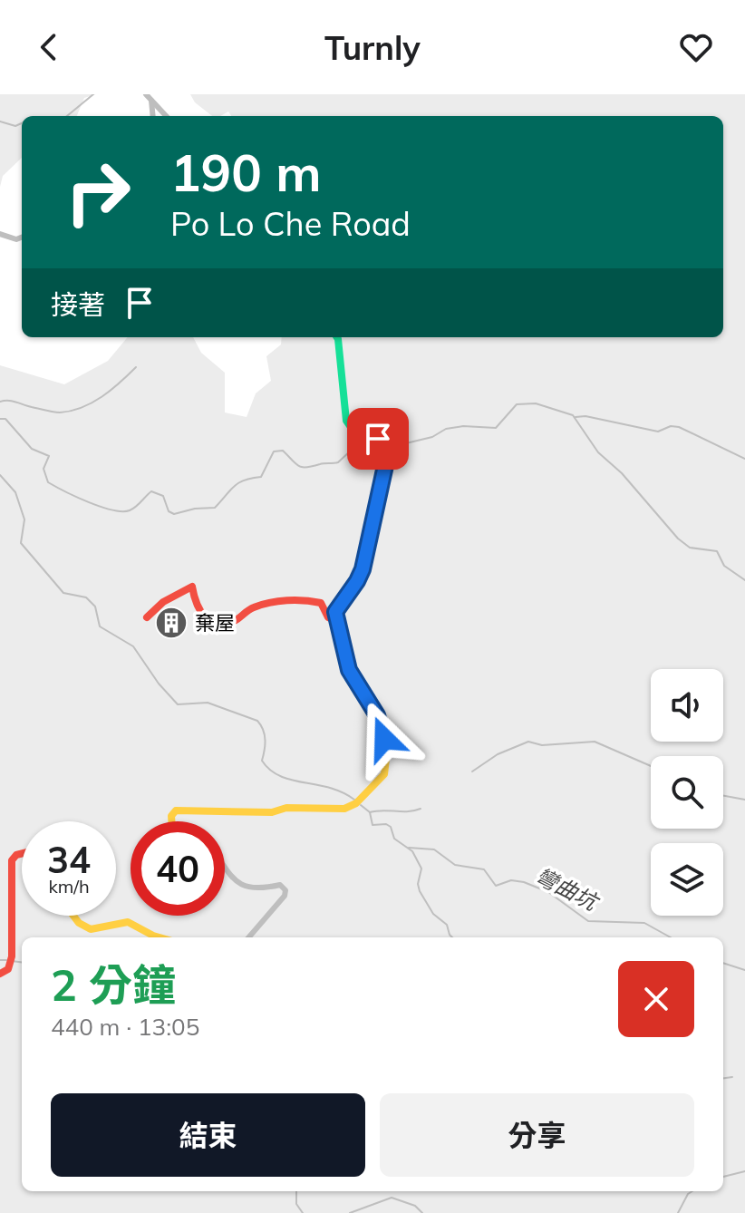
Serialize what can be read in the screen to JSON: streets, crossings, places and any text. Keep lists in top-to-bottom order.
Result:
{
  "water": ["彎曲坑"],
  "places": {
    "building": ["棄屋"]
  },
  "page": {
    "header": "Turnly",
    "turn": ["190 m", "Po Lo Che Road"],
    "then": "接著",
    "speed": "34 km/h",
    "limit": "40",
    "heading": ["2 分鐘", "440 m · 13:05"],
    "buttons": ["結束", "分享"]
  }
}
